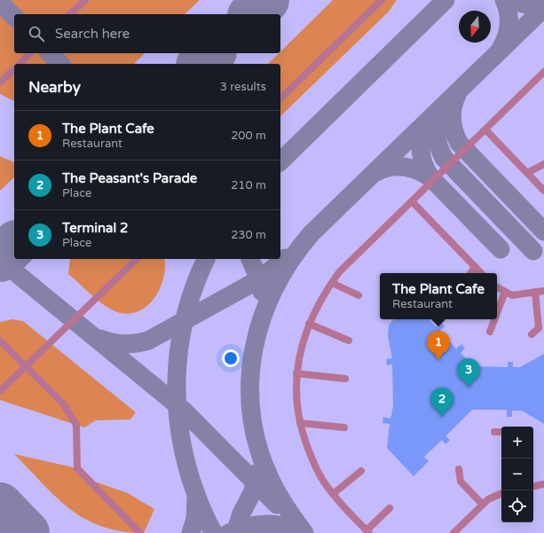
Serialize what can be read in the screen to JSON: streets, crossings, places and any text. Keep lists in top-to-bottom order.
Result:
{
  "north": "bottom",
  "page": {
    "search": "Search here",
    "heading": ["Nearby", "3 results"],
    "list": [
      {
        "mark": "1",
        "name": "The Plant Cafe",
        "note": "Restaurant",
        "value": "200 m"
      },
      {
        "mark": "2",
        "name": "The Peasant's Parade",
        "note": "Place",
        "value": "210 m"
      },
      {
        "mark": "3",
        "name": "Terminal 2",
        "note": "Place",
        "value": "230 m"
      }
    ],
    "popup": ["The Plant Cafe", "Restaurant"],
    "pins": ["1", "3", "2"],
    "map_buttons": ["+", "−"]
  }
}
